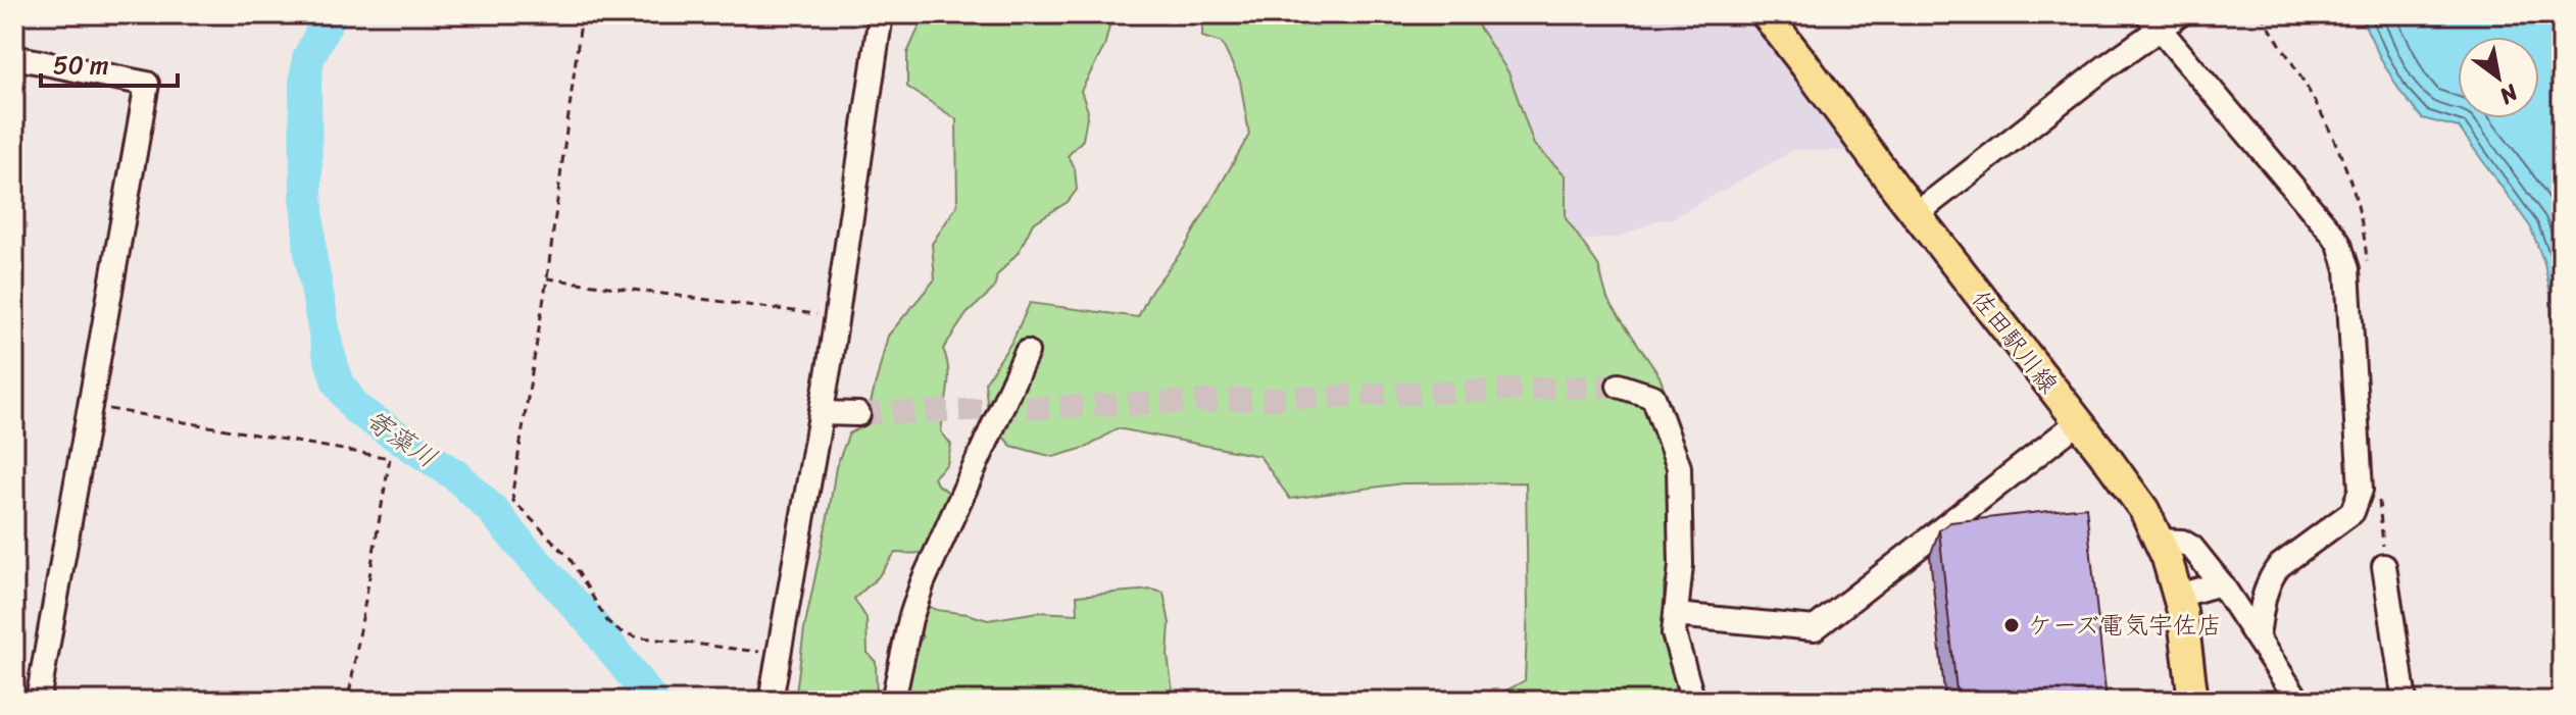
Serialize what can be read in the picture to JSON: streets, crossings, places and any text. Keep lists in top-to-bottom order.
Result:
{
  "streets": {
    "main road": ["佐田駅川線"]
  },
  "water": ["寄藻川"],
  "places": ["ケーズ電気宇佐店"],
  "scale_bar": "50 m",
  "north": "bottom right"
}
